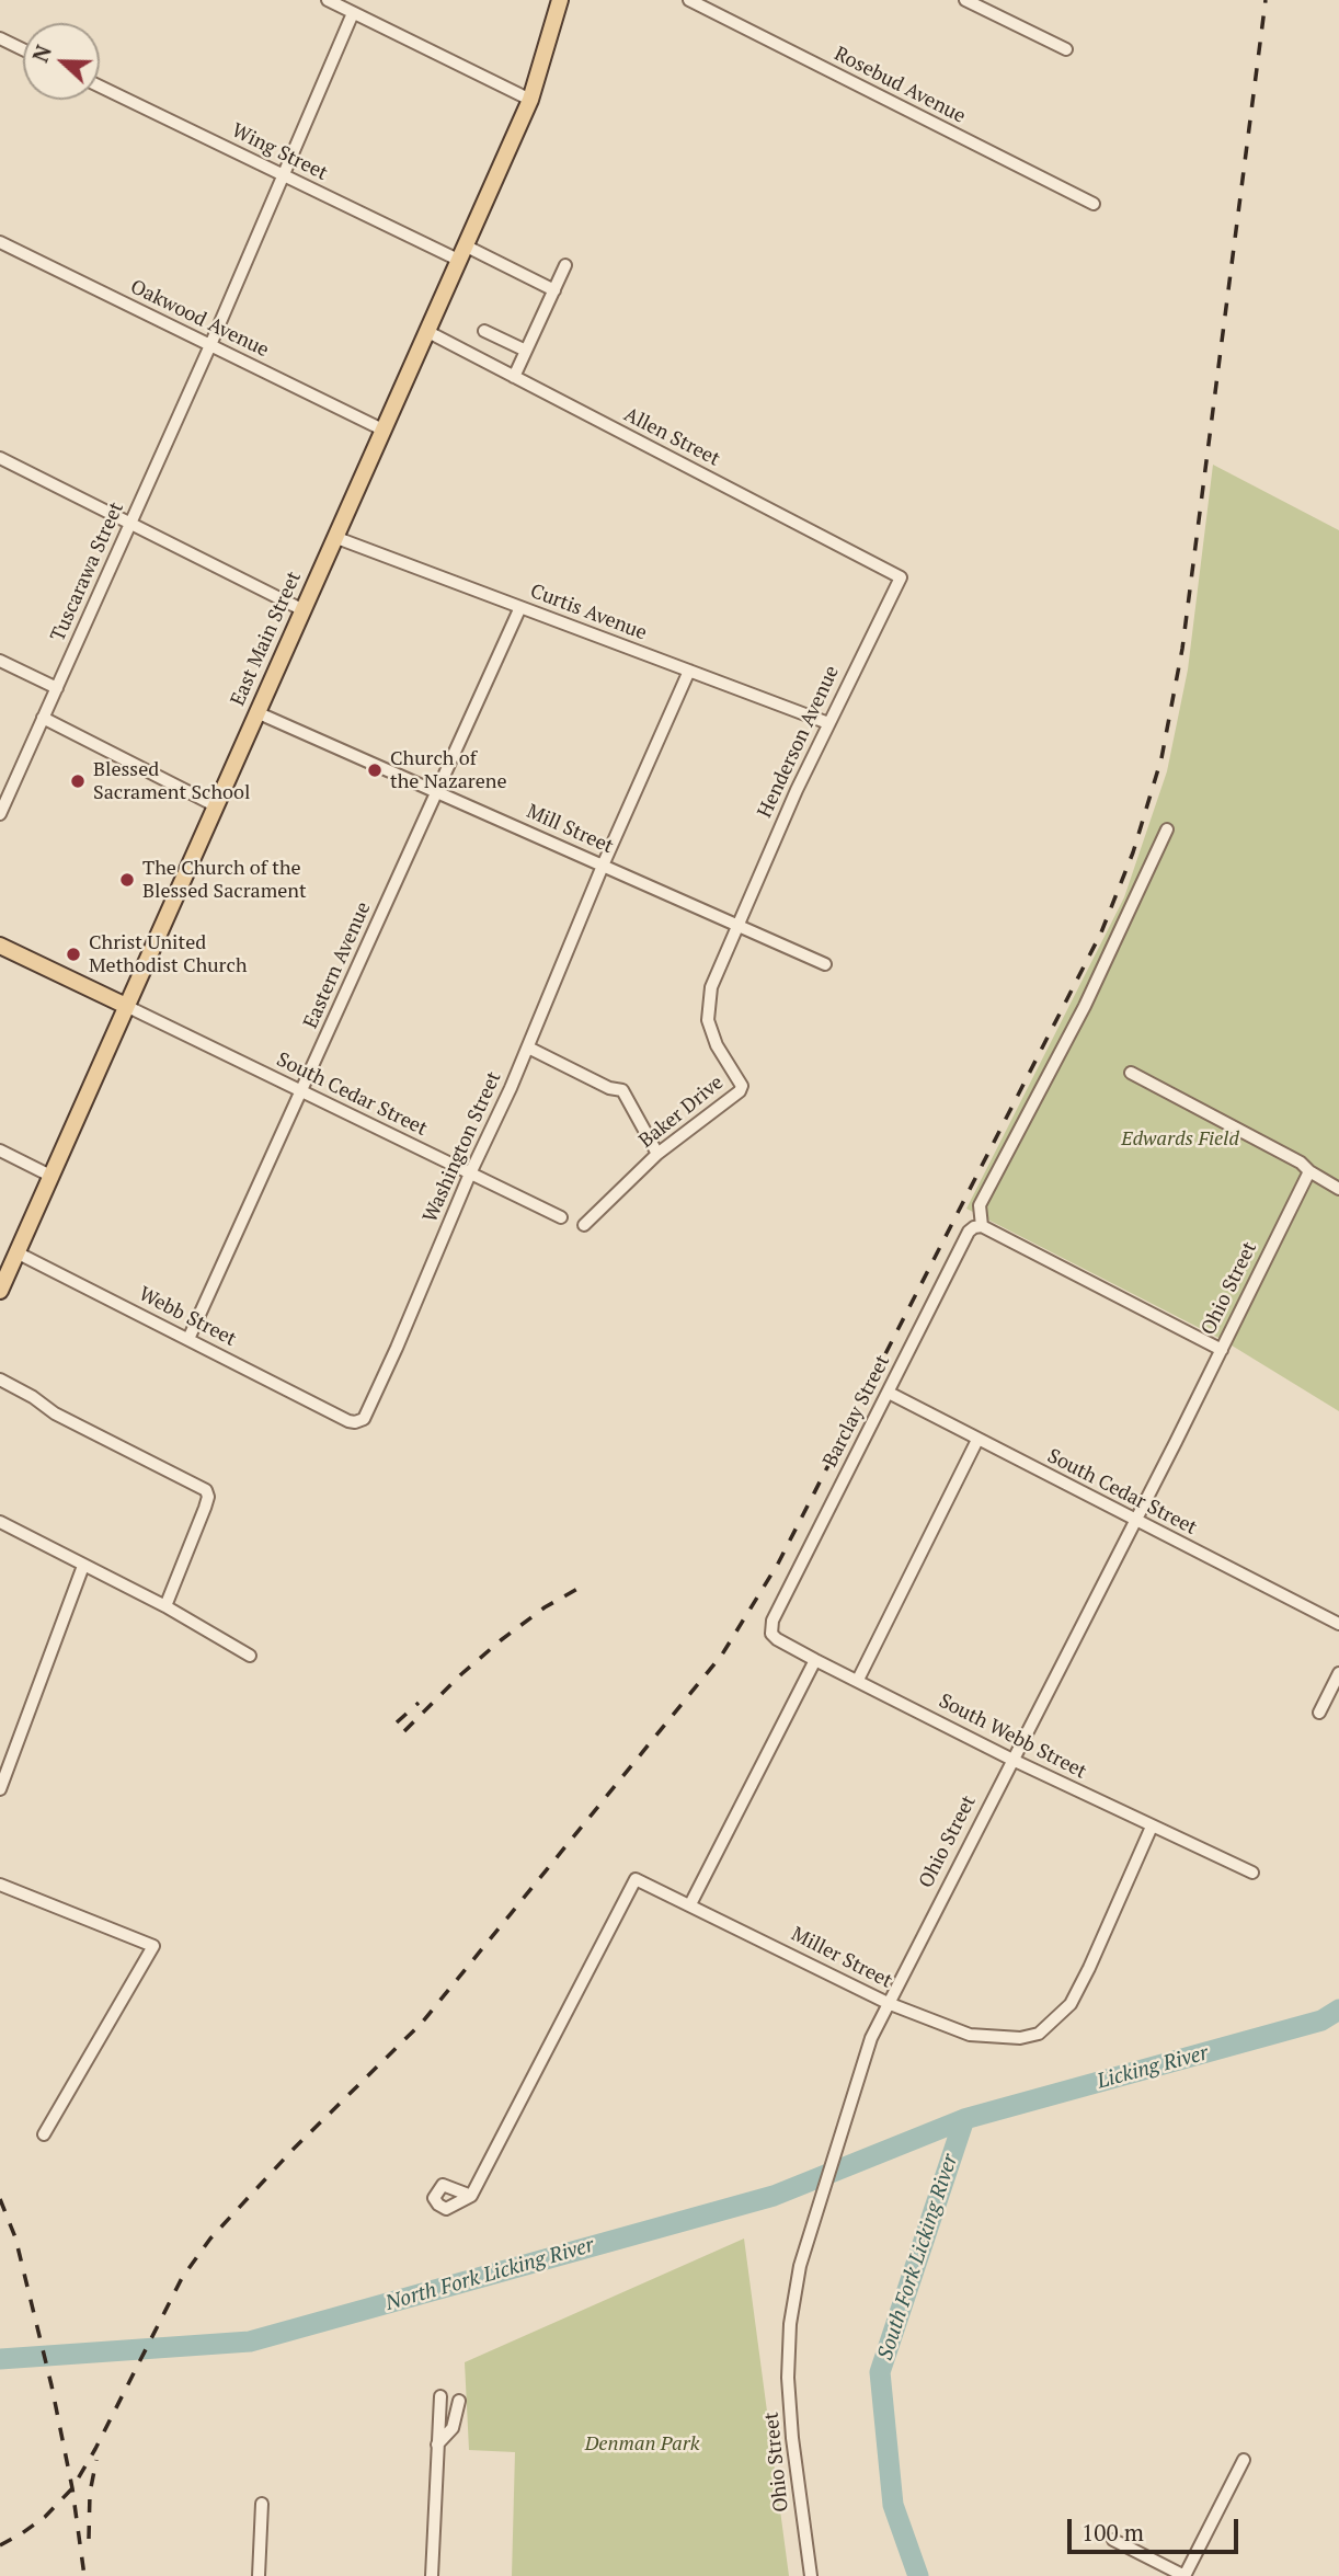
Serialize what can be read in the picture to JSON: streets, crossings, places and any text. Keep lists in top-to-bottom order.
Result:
{
  "streets": {
    "main road": ["East Main Street"],
    "street": [
      "Rosebud Avenue",
      "Wing Street",
      "Oakwood Avenue",
      "Allen Street",
      "Tuscarawa Street",
      "Curtis Avenue",
      "Henderson Avenue",
      "Mill Street",
      "Eastern Avenue",
      "South Cedar Street",
      "Baker Drive",
      "Washington Street",
      "Ohio Street",
      "Webb Street",
      "Barclay Street",
      "South Webb Street",
      "Miller Street"
    ]
  },
  "crossings": [
    ["Wing Street", "Tuscarawa Street"],
    ["Wing Street", "East Main Street"],
    ["Oakwood Avenue", "Tuscarawa Street"],
    ["Oakwood Avenue", "East Main Street"],
    ["Allen Street", "East Main Street"],
    ["Allen Street", "Henderson Avenue"],
    ["Curtis Avenue", "East Main Street"],
    ["Curtis Avenue", "Henderson Avenue"],
    ["Curtis Avenue", "Eastern Avenue"],
    ["Curtis Avenue", "Washington Street"],
    ["East Main Street", "Mill Street"],
    ["East Main Street", "South Cedar Street"],
    ["East Main Street", "Webb Street"],
    ["Henderson Avenue", "Mill Street"],
    ["Henderson Avenue", "Baker Drive"],
    ["Mill Street", "Eastern Avenue"],
    ["Mill Street", "Baker Drive"],
    ["Mill Street", "Washington Street"],
    ["Eastern Avenue", "South Cedar Street"],
    ["Eastern Avenue", "Webb Street"],
    ["South Cedar Street", "Washington Street"],
    ["South Cedar Street", "Ohio Street"],
    ["South Cedar Street", "Barclay Street"],
    ["Washington Street", "Webb Street"],
    ["Ohio Street", "South Webb Street"],
    ["Ohio Street", "Miller Street"],
    ["Barclay Street", "South Webb Street"],
    ["South Webb Street", "Miller Street"]
  ],
  "water": ["Licking River", "South Fork Licking River", "North Fork Licking River"],
  "parks": ["Edwards Field", "Denman Park"],
  "places": [
    "Church of the Nazarene",
    "Blessed Sacrament School",
    "The Church of the Blessed Sacrament",
    "Christ United Methodist Church"
  ],
  "scale_bar": "100 m",
  "north": "left"
}
